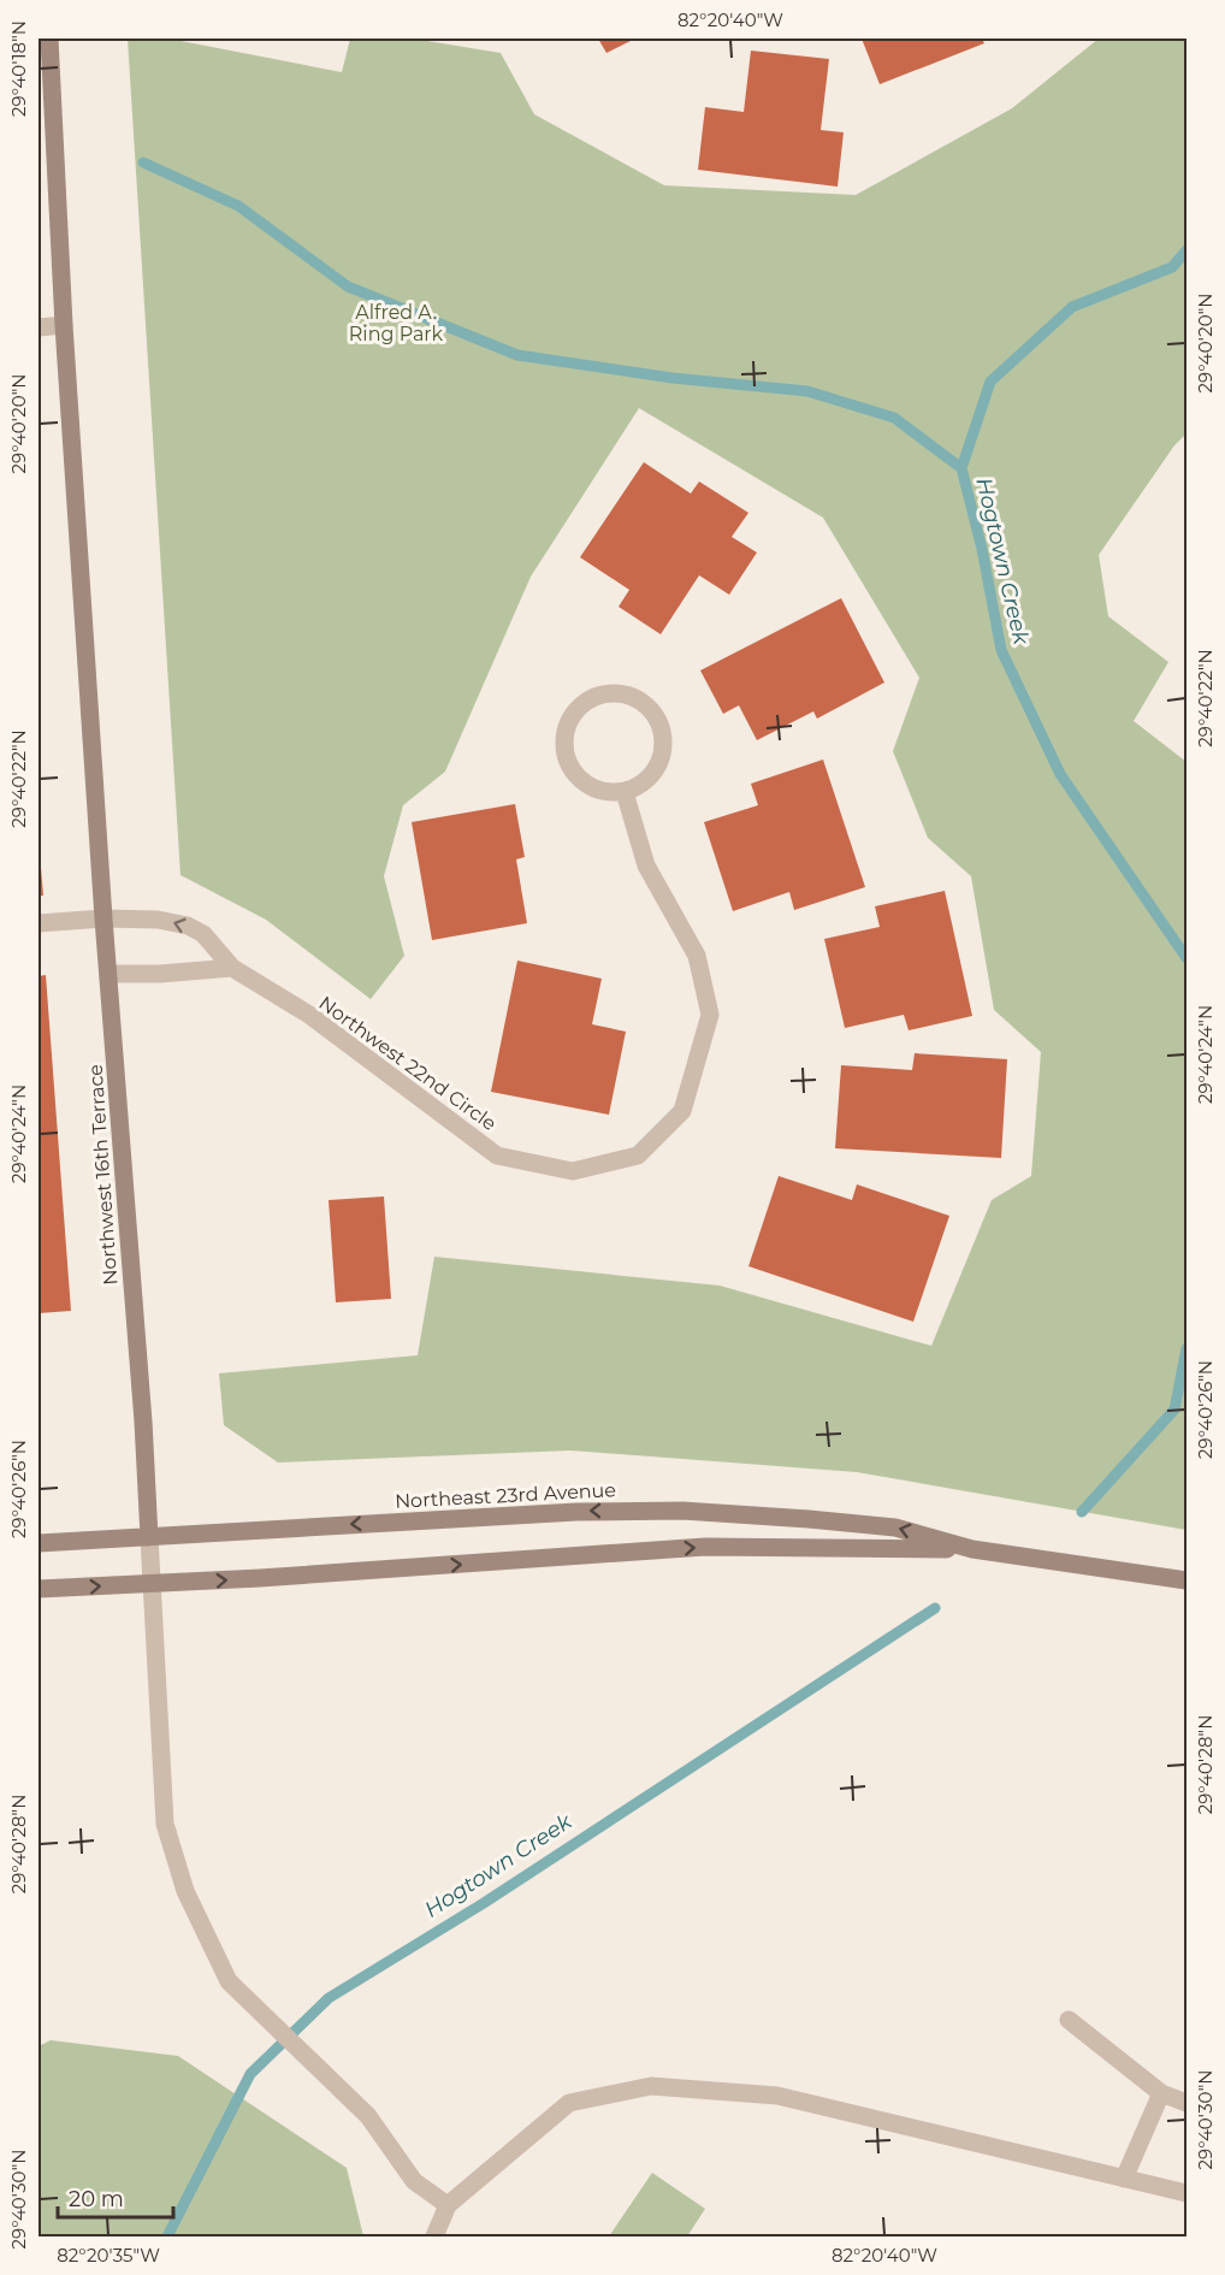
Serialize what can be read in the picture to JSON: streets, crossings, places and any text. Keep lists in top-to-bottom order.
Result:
{
  "streets": {
    "street": ["Northwest 22nd Circle", "Northwest 16th Terrace", "Northeast 23rd Avenue"]
  },
  "crossings": [
    ["Northwest 22nd Circle", "Northwest 16th Terrace"],
    ["Northwest 16th Terrace", "Northeast 23rd Avenue"]
  ],
  "water": ["Hogtown Creek"],
  "parks": ["Alfred A. Ring Park"],
  "scale_bar": "20 m",
  "coordinates": [
    "82°20'40\"W",
    "29°40'18\"N",
    "29°40'20\"N",
    "29°40'22\"N",
    "29°40'24\"N",
    "29°40'26\"N",
    "29°40'28\"N",
    "29°40'30\"N",
    "82°20'35\"W"
  ]
}
